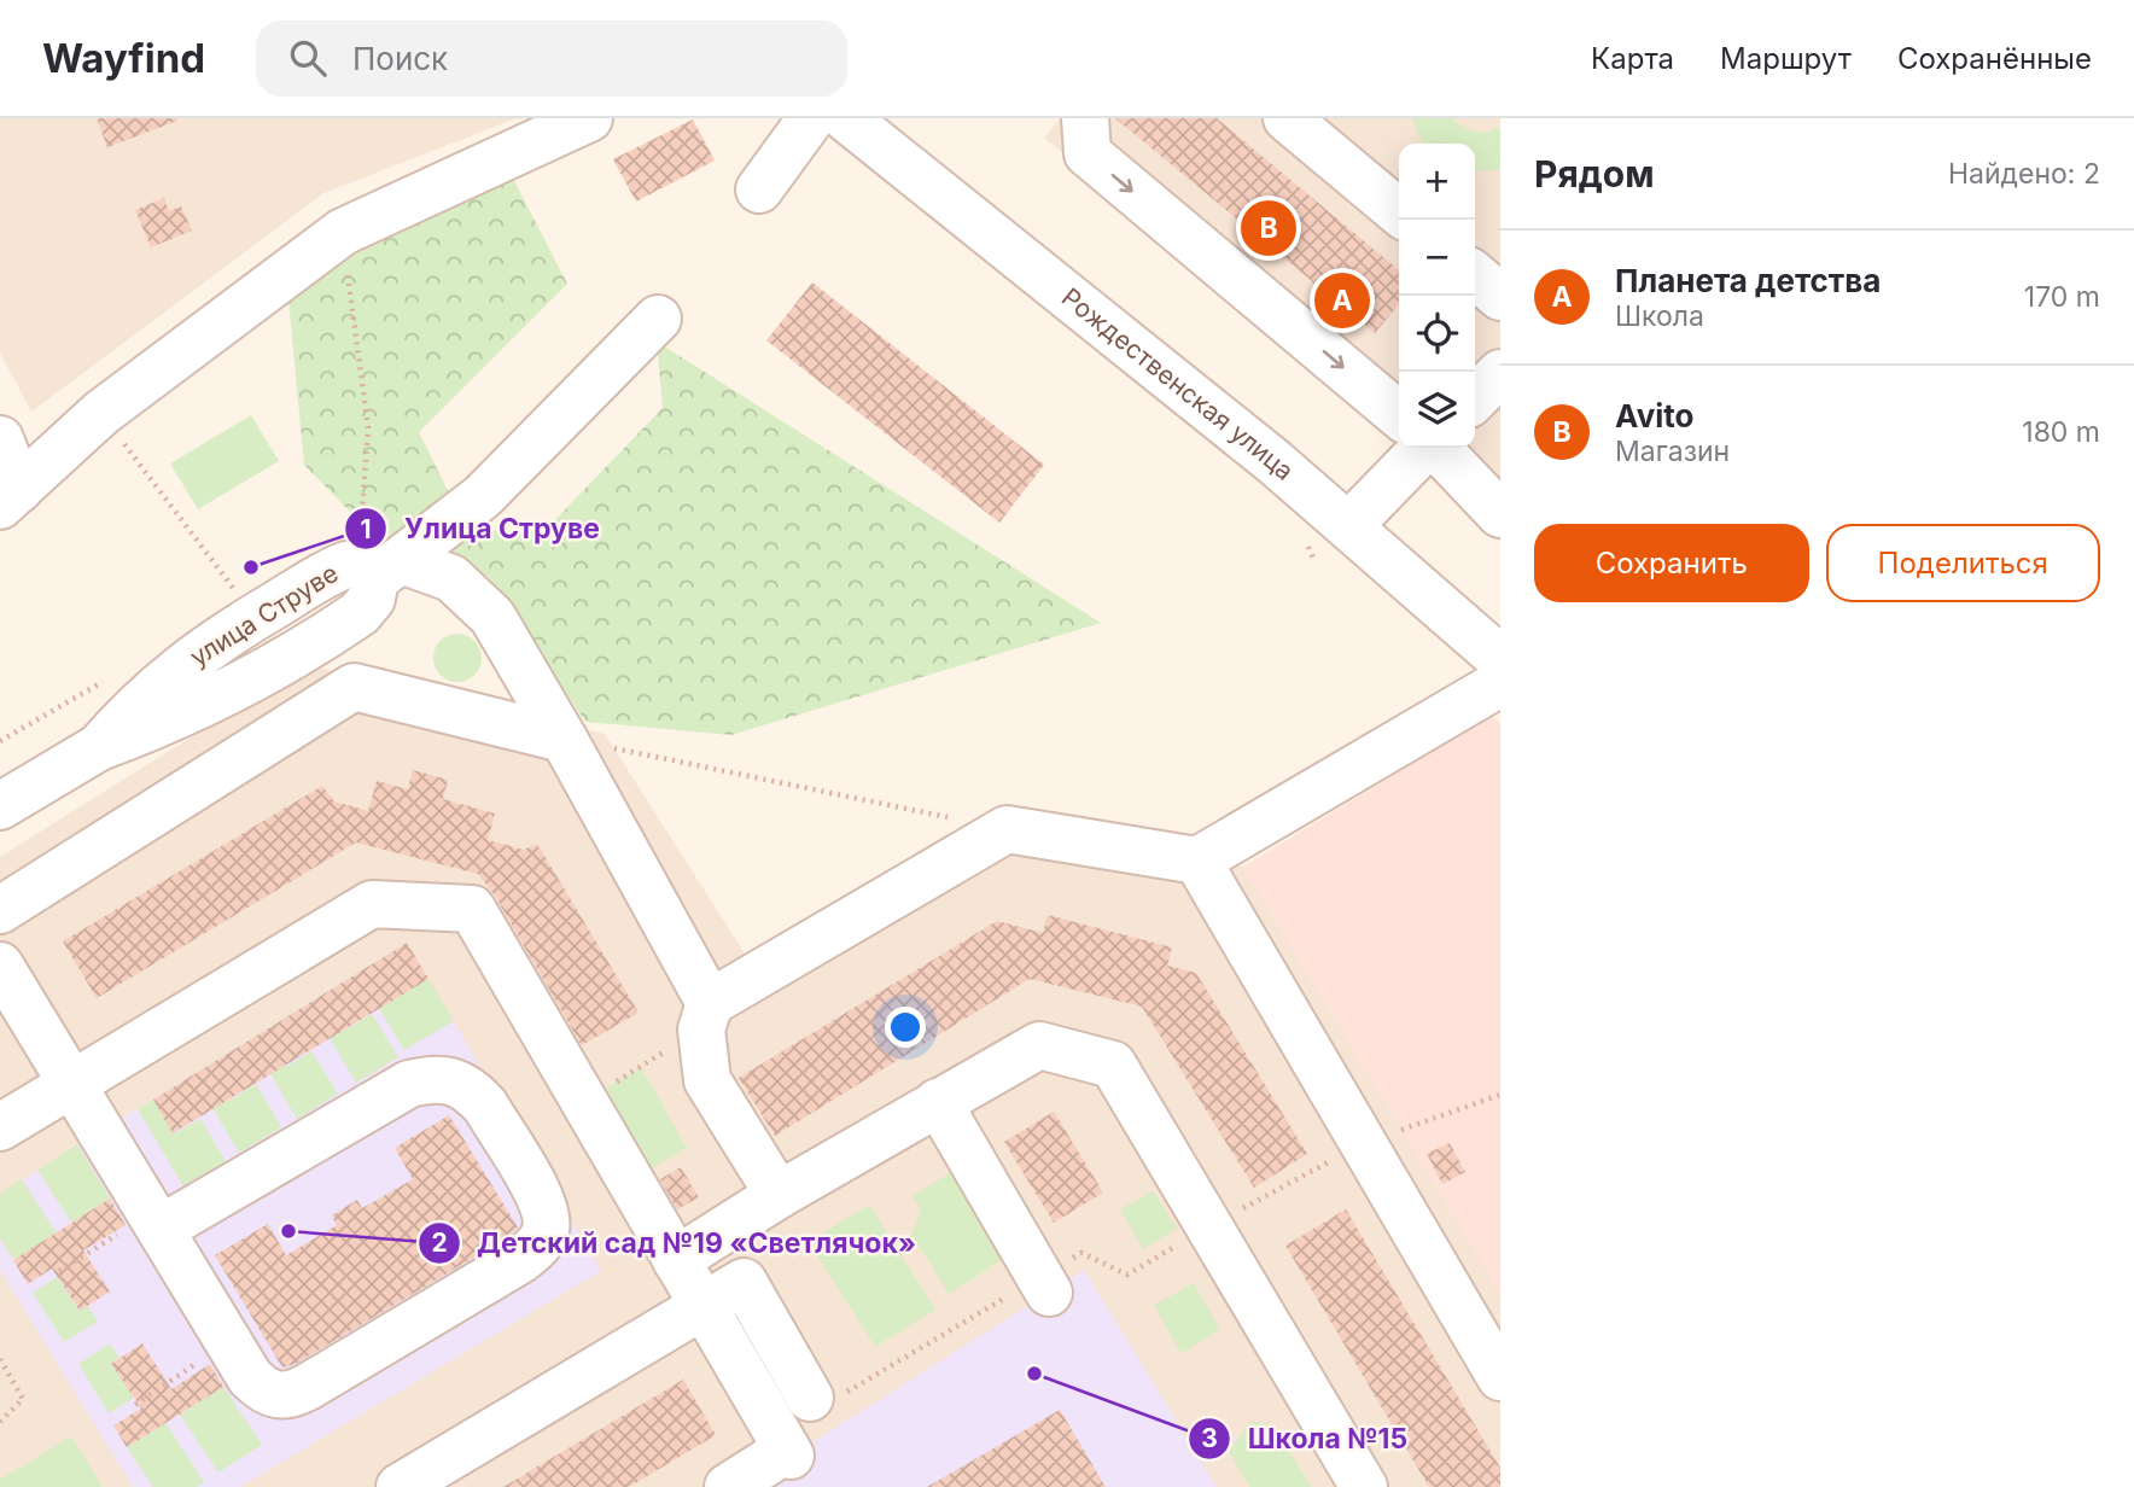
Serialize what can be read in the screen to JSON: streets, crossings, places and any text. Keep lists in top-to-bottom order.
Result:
{
  "streets": {
    "street": ["Рождественская улица", "улица Струве"]
  },
  "places": ["Улица Струве", "Детский сад №19 «Светлячок»", "Школа №15"],
  "page": {
    "header": "Wayfind",
    "search": "Поиск",
    "nav": ["Карта", "Маршрут", "Сохранённые"],
    "heading": ["Рядом", "Найдено: 2"],
    "map_buttons": ["+", "−"],
    "pins": ["B", "A"],
    "list": [
      {
        "mark": "A",
        "name": "Планета детства",
        "note": "Школа",
        "value": "170 m"
      },
      {
        "mark": "B",
        "name": "Avito",
        "note": "Магазин",
        "value": "180 m"
      }
    ],
    "buttons": ["Сохранить", "Поделиться"]
  }
}
